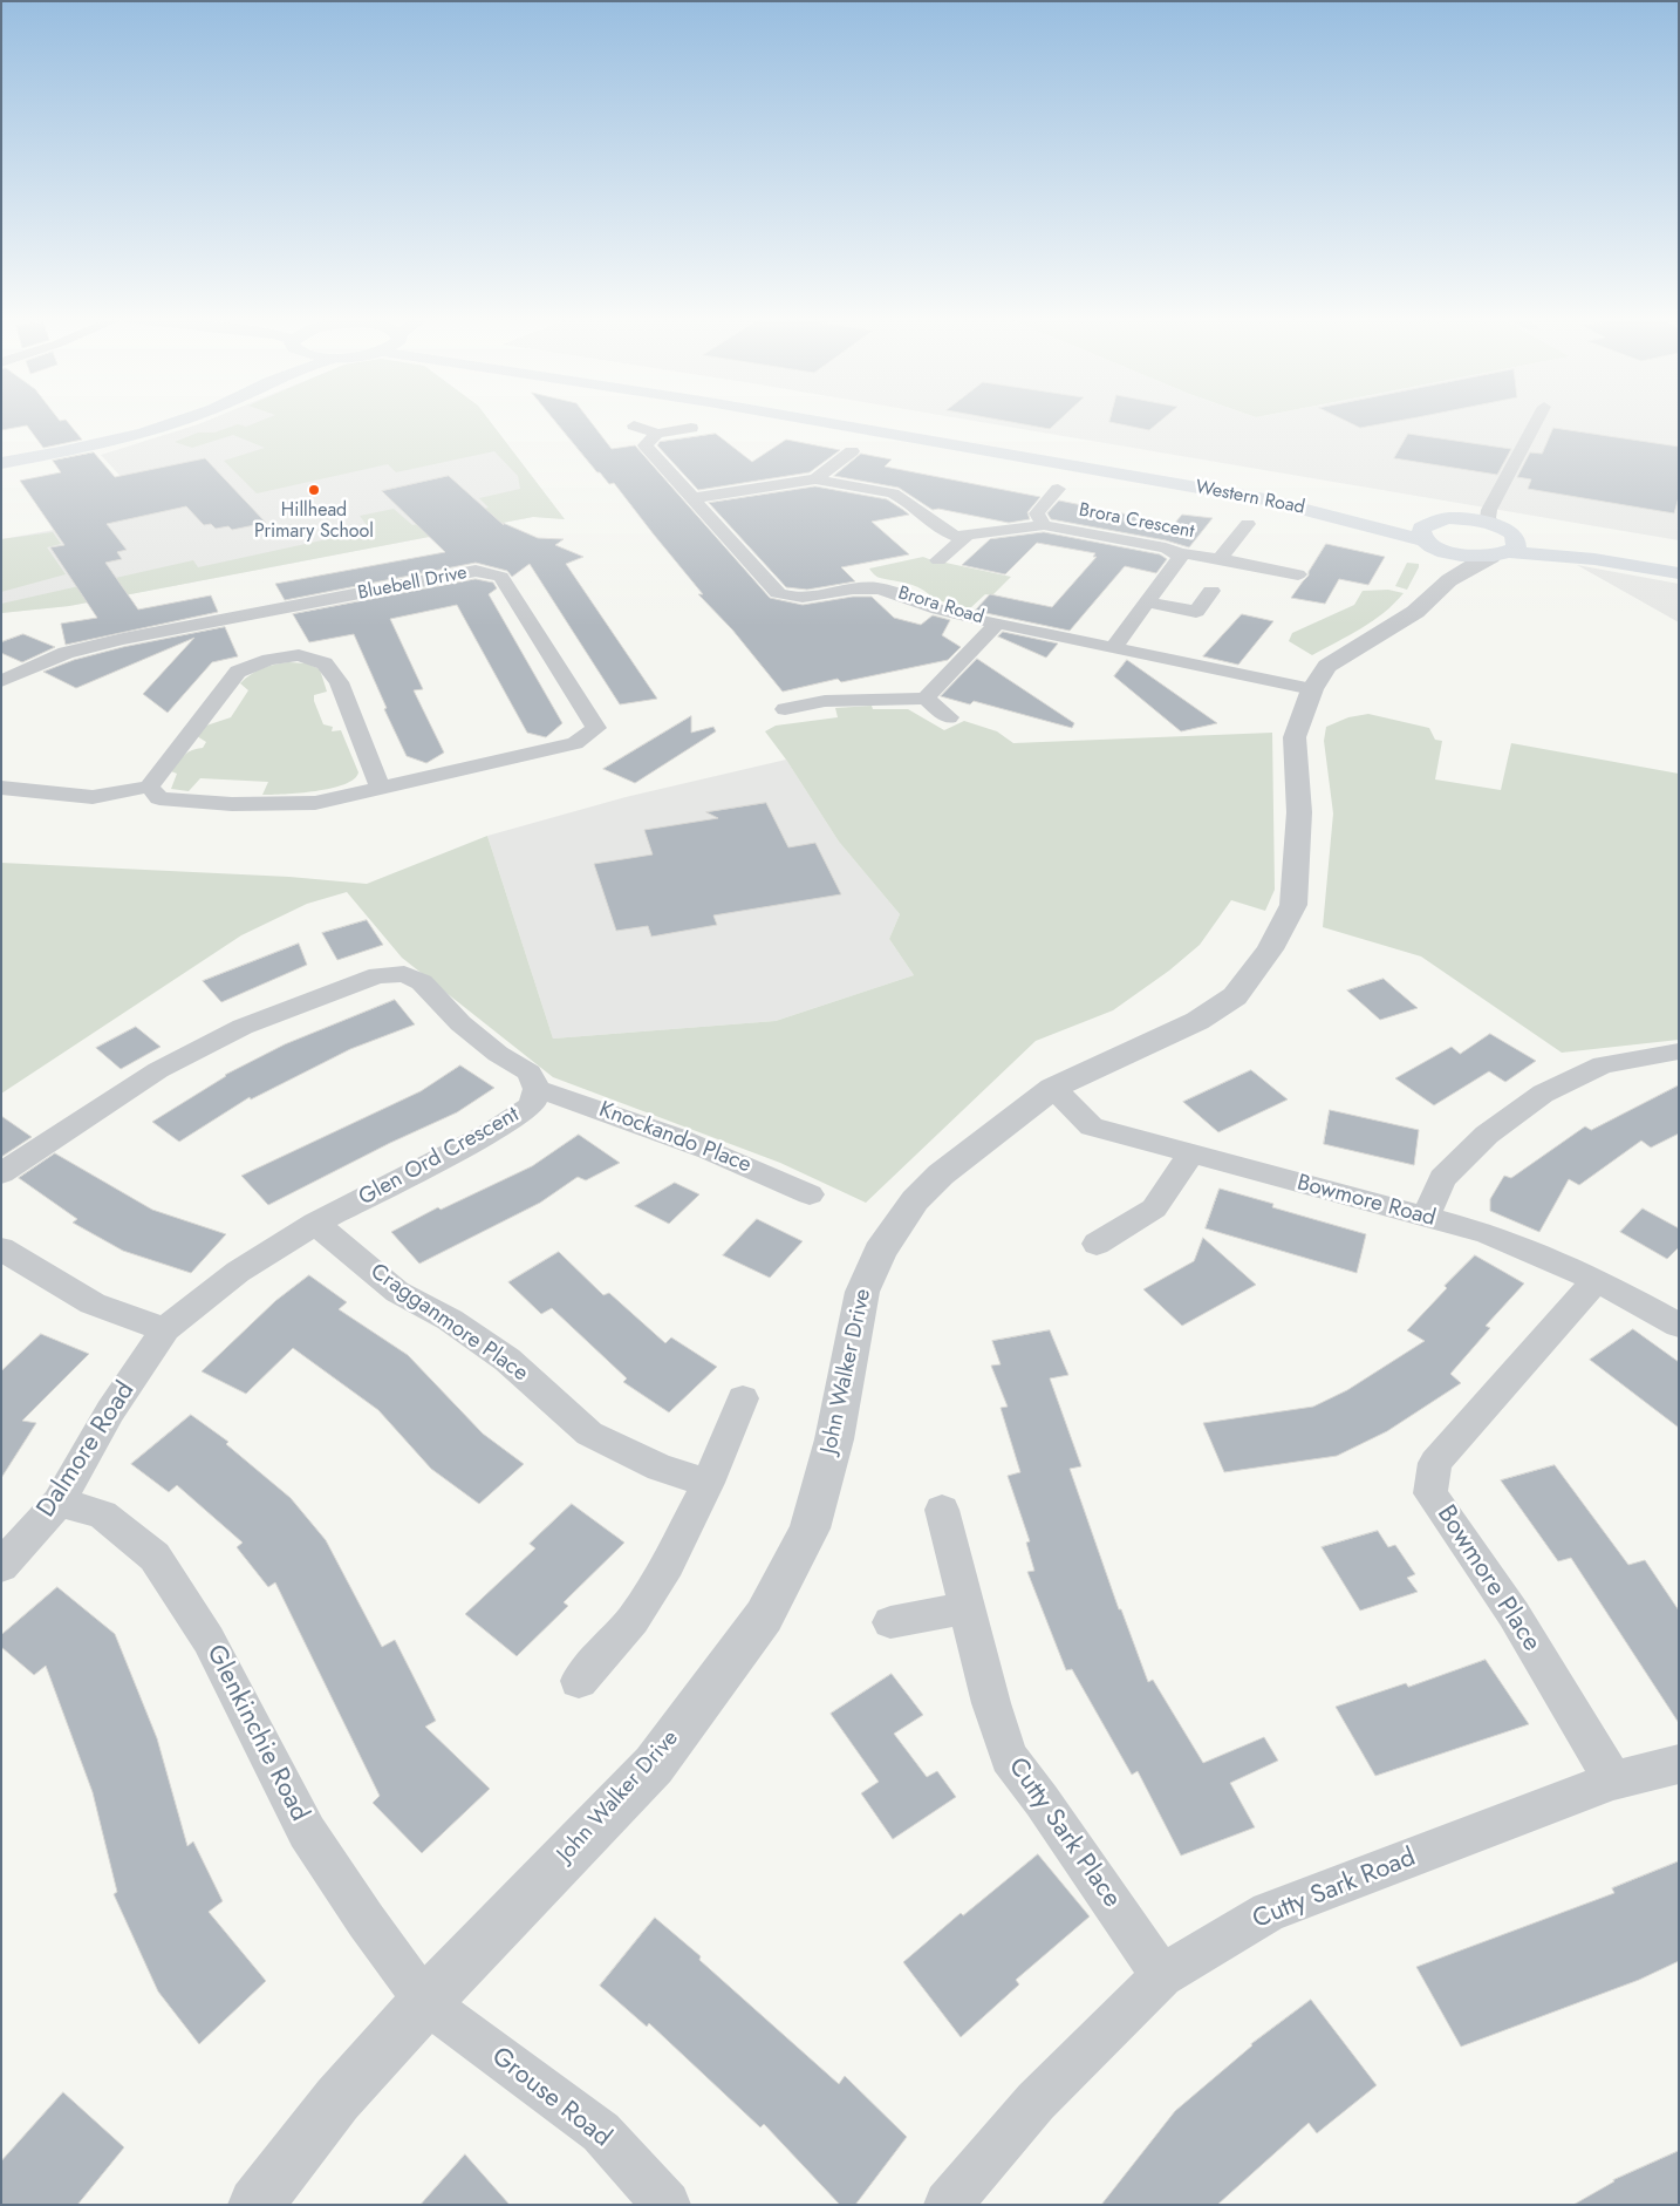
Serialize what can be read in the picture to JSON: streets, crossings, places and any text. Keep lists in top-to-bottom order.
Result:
{
  "streets": {
    "main road": ["Western Road"],
    "street": [
      "Brora Crescent",
      "Bluebell Drive",
      "Brora Road",
      "Knockando Place",
      "Glen Ord Crescent",
      "Bowmore Road",
      "Cragganmore Place",
      "John Walker Drive",
      "Dalmore Road",
      "Bowmore Place",
      "Glenkinchie Road",
      "Cutty Sark Place",
      "Cutty Sark Road",
      "Grouse Road"
    ]
  },
  "crossings": [
    ["Western Road", "John Walker Drive"],
    ["Brora Road", "John Walker Drive"],
    ["Knockando Place", "Glen Ord Crescent"],
    ["Glen Ord Crescent", "Cragganmore Place"],
    ["Glen Ord Crescent", "Dalmore Road"],
    ["Bowmore Road", "John Walker Drive"],
    ["Bowmore Road", "Bowmore Place"],
    ["John Walker Drive", "Glenkinchie Road"],
    ["John Walker Drive", "Grouse Road"],
    ["Dalmore Road", "Glenkinchie Road"],
    ["Bowmore Place", "Cutty Sark Road"],
    ["Glenkinchie Road", "Grouse Road"],
    ["Cutty Sark Place", "Cutty Sark Road"]
  ],
  "places": ["Hillhead Primary School"]
}
